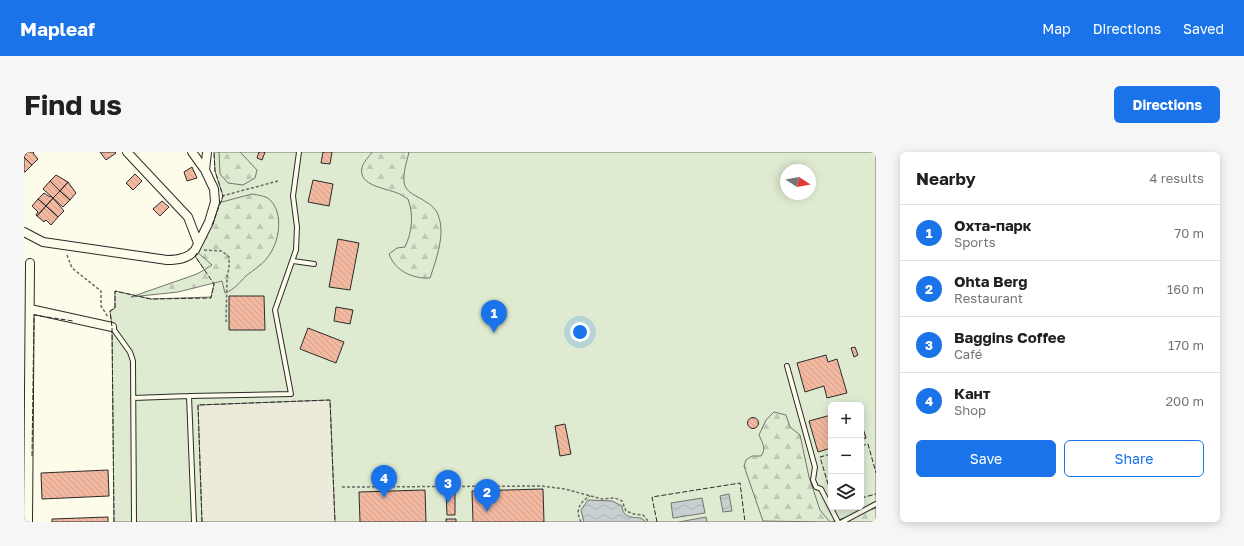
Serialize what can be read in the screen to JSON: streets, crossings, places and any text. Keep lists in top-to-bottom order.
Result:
{
  "north": "right",
  "page": {
    "header": "Mapleaf",
    "nav": ["Map", "Directions", "Saved"],
    "buttons": [
      "Directions",
      ["Save", "Share"]
    ],
    "title": "Find us",
    "heading": ["Nearby", "4 results"],
    "list": [
      {
        "mark": "1",
        "name": "Охта-парк",
        "note": "Sports",
        "value": "70 m"
      },
      {
        "mark": "2",
        "name": "Ohta Berg",
        "note": "Restaurant",
        "value": "160 m"
      },
      {
        "mark": "3",
        "name": "Baggins Coffee",
        "note": "Café",
        "value": "170 m"
      },
      {
        "mark": "4",
        "name": "Кант",
        "note": "Shop",
        "value": "200 m"
      }
    ],
    "pins": [
      "1",
      "4",
      "3",
      "2"
    ],
    "map_buttons": ["+", "−"]
  }
}
